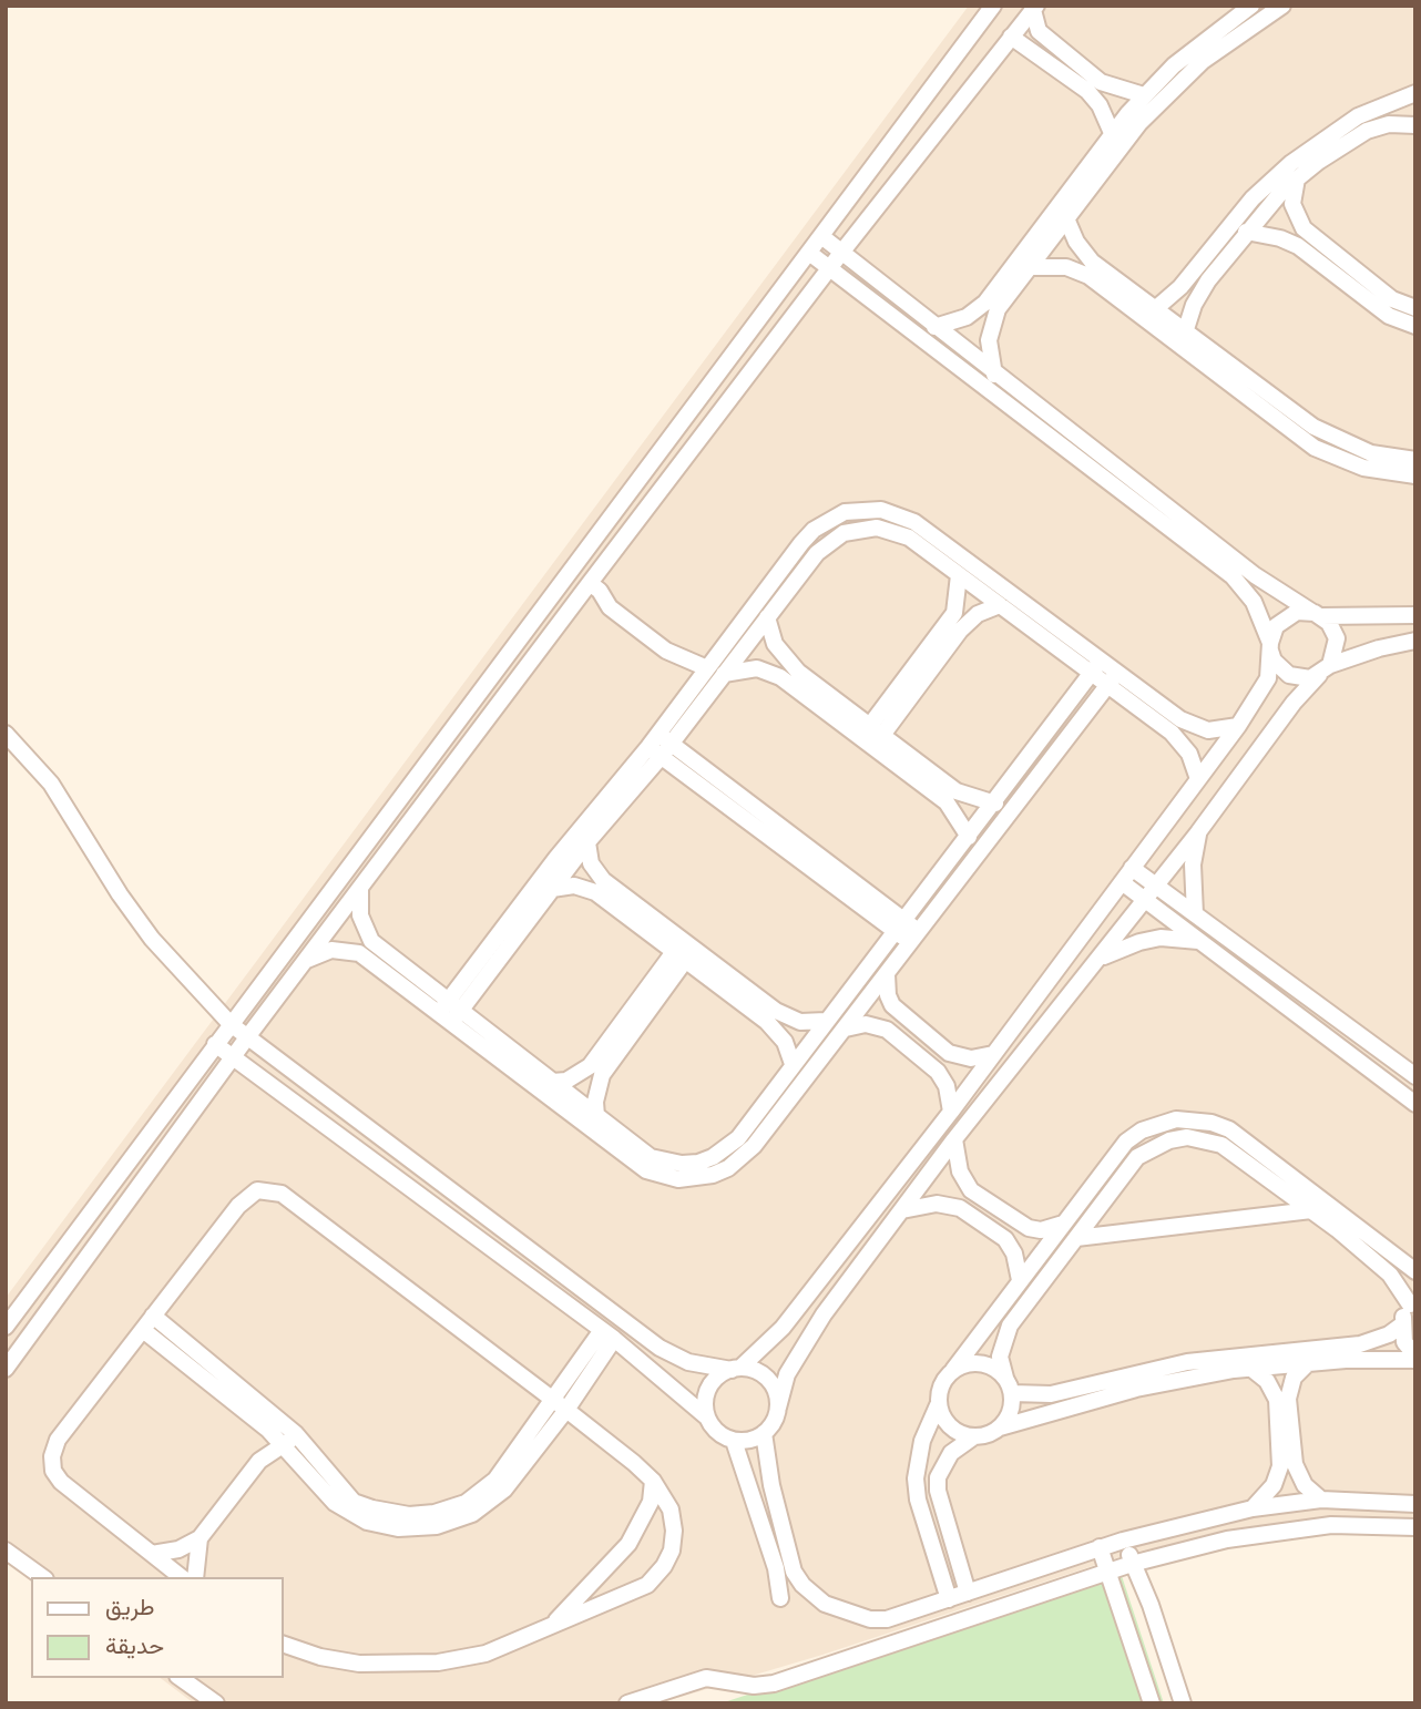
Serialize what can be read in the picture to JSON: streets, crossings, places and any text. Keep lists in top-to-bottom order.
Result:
{
  "legend": ["طريق", "حديقة"]
}
